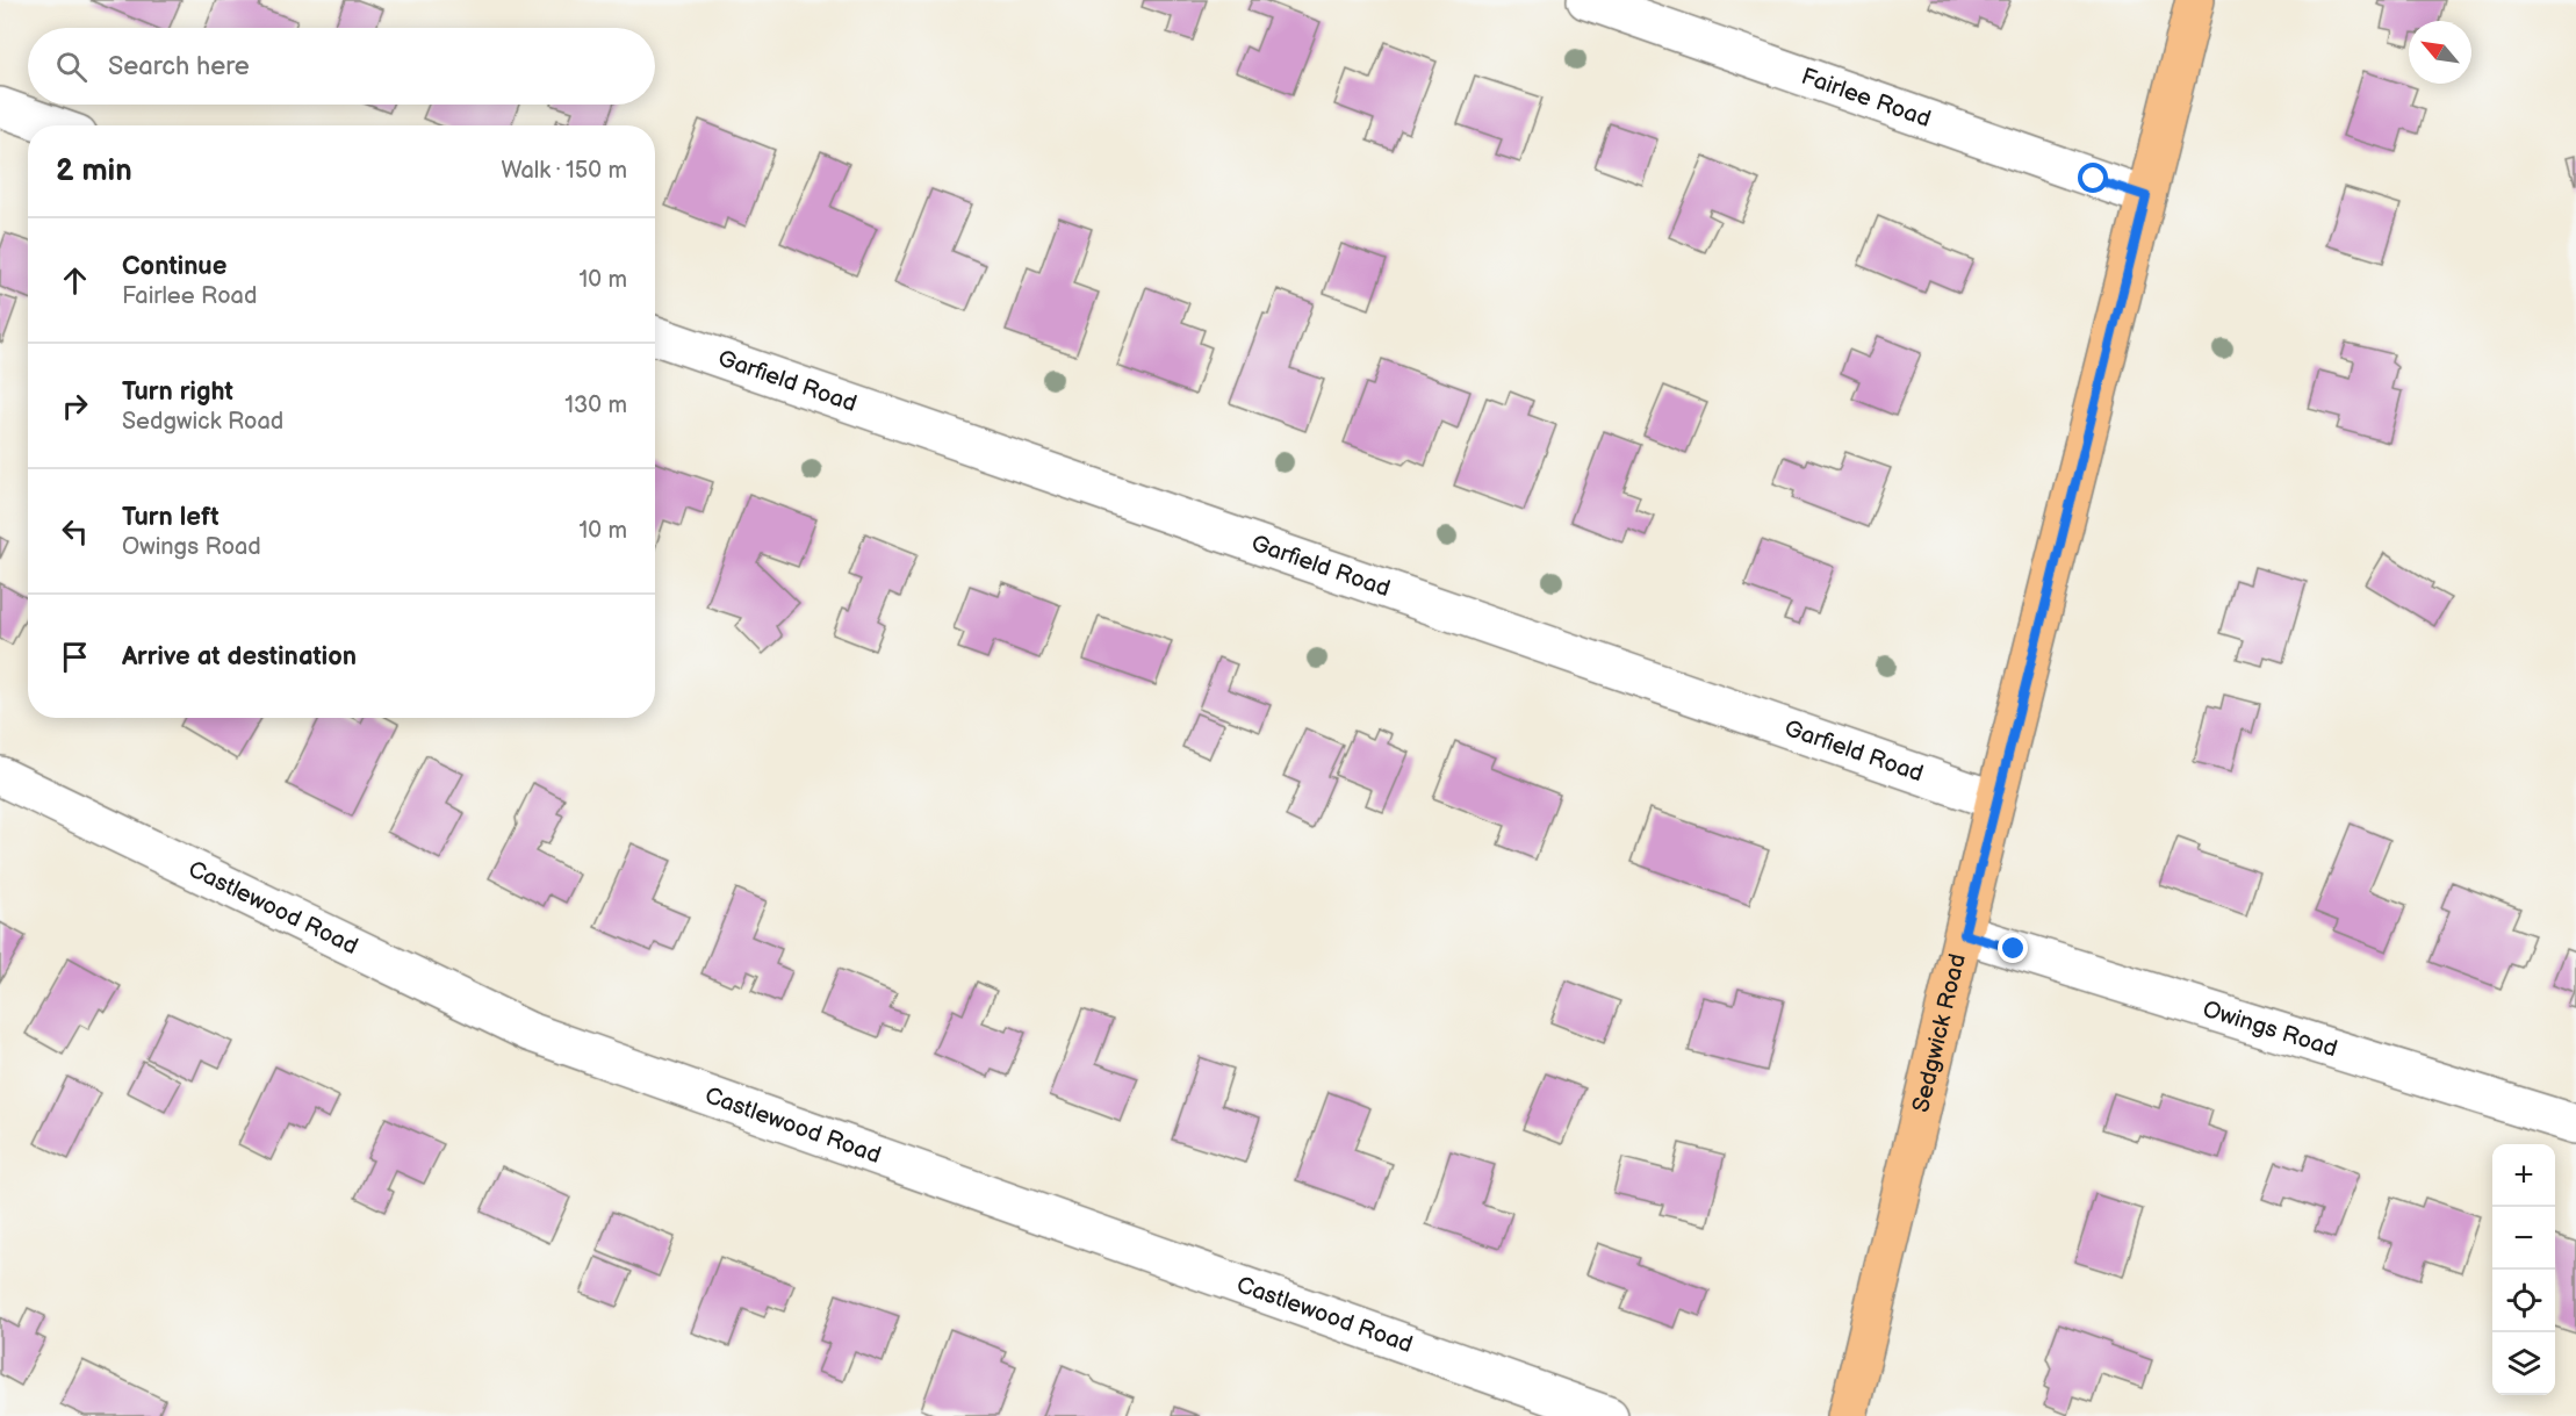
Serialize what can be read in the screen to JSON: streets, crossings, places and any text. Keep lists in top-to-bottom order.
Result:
{
  "streets": {
    "main road": ["Sedgwick Road"],
    "street": [
      "Fairlee Road",
      "Garfield Road",
      "Castlewood Road",
      "Owings Road"
    ]
  },
  "crossings": [
    ["Fairlee Road", "Sedgwick Road"],
    ["Garfield Road", "Sedgwick Road"],
    ["Owings Road", "Sedgwick Road"]
  ],
  "north": "top left",
  "page": {
    "search": "Search here",
    "heading": ["2 min", "Walk · 150 m"],
    "list": [
      ["Continue", "Fairlee Road", "10 m"],
      ["Turn right", "Sedgwick Road", "130 m"],
      ["Turn left", "Owings Road", "10 m"],
      "Arrive at destination"
    ],
    "map_buttons": ["+", "−"]
  }
}
